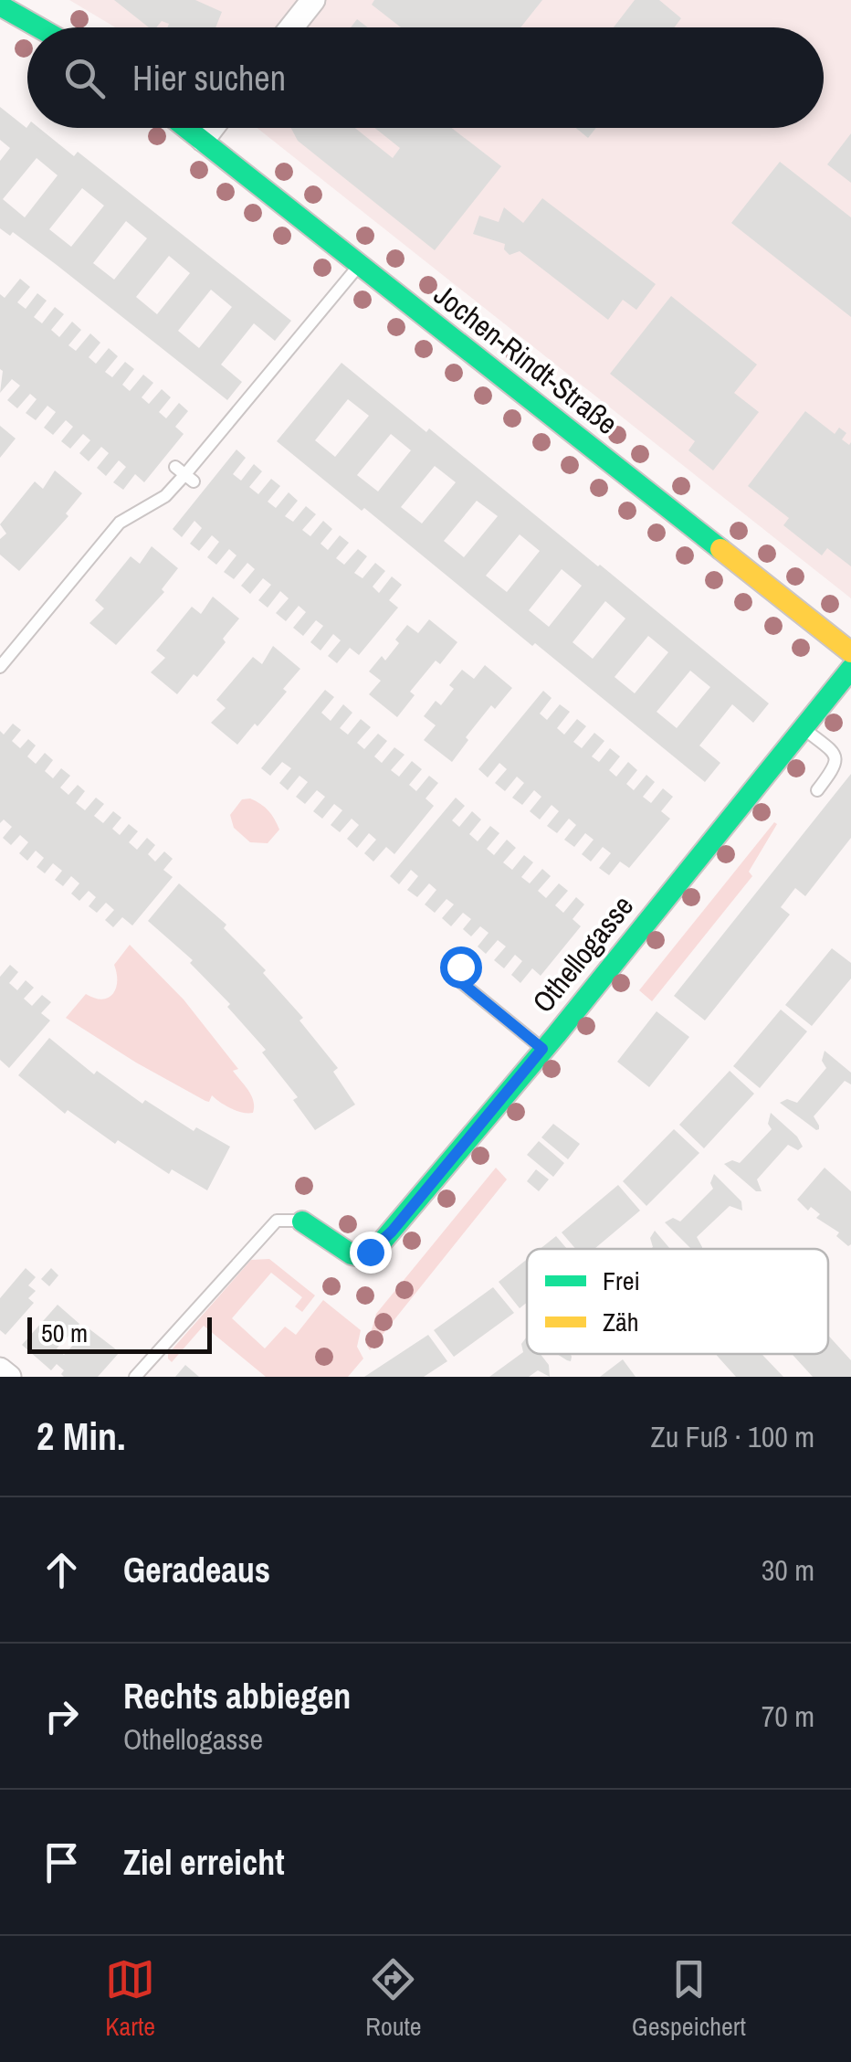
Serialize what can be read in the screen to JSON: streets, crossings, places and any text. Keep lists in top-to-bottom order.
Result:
{
  "streets": {
    "street": ["Jochen-Rindt-Straße", "Othellogasse"]
  },
  "legend": ["Frei", "Zäh"],
  "scale_bar": "50 m",
  "page": {
    "search": "Hier suchen",
    "scale": "50 m",
    "heading": ["2 Min.", "Zu Fuß · 100 m"],
    "list": [
      ["Geradeaus", "30 m"],
      ["Rechts abbiegen", "Othellogasse", "70 m"],
      "Ziel erreicht"
    ],
    "nav": ["Karte", "Route", "Gespeichert"]
  }
}
